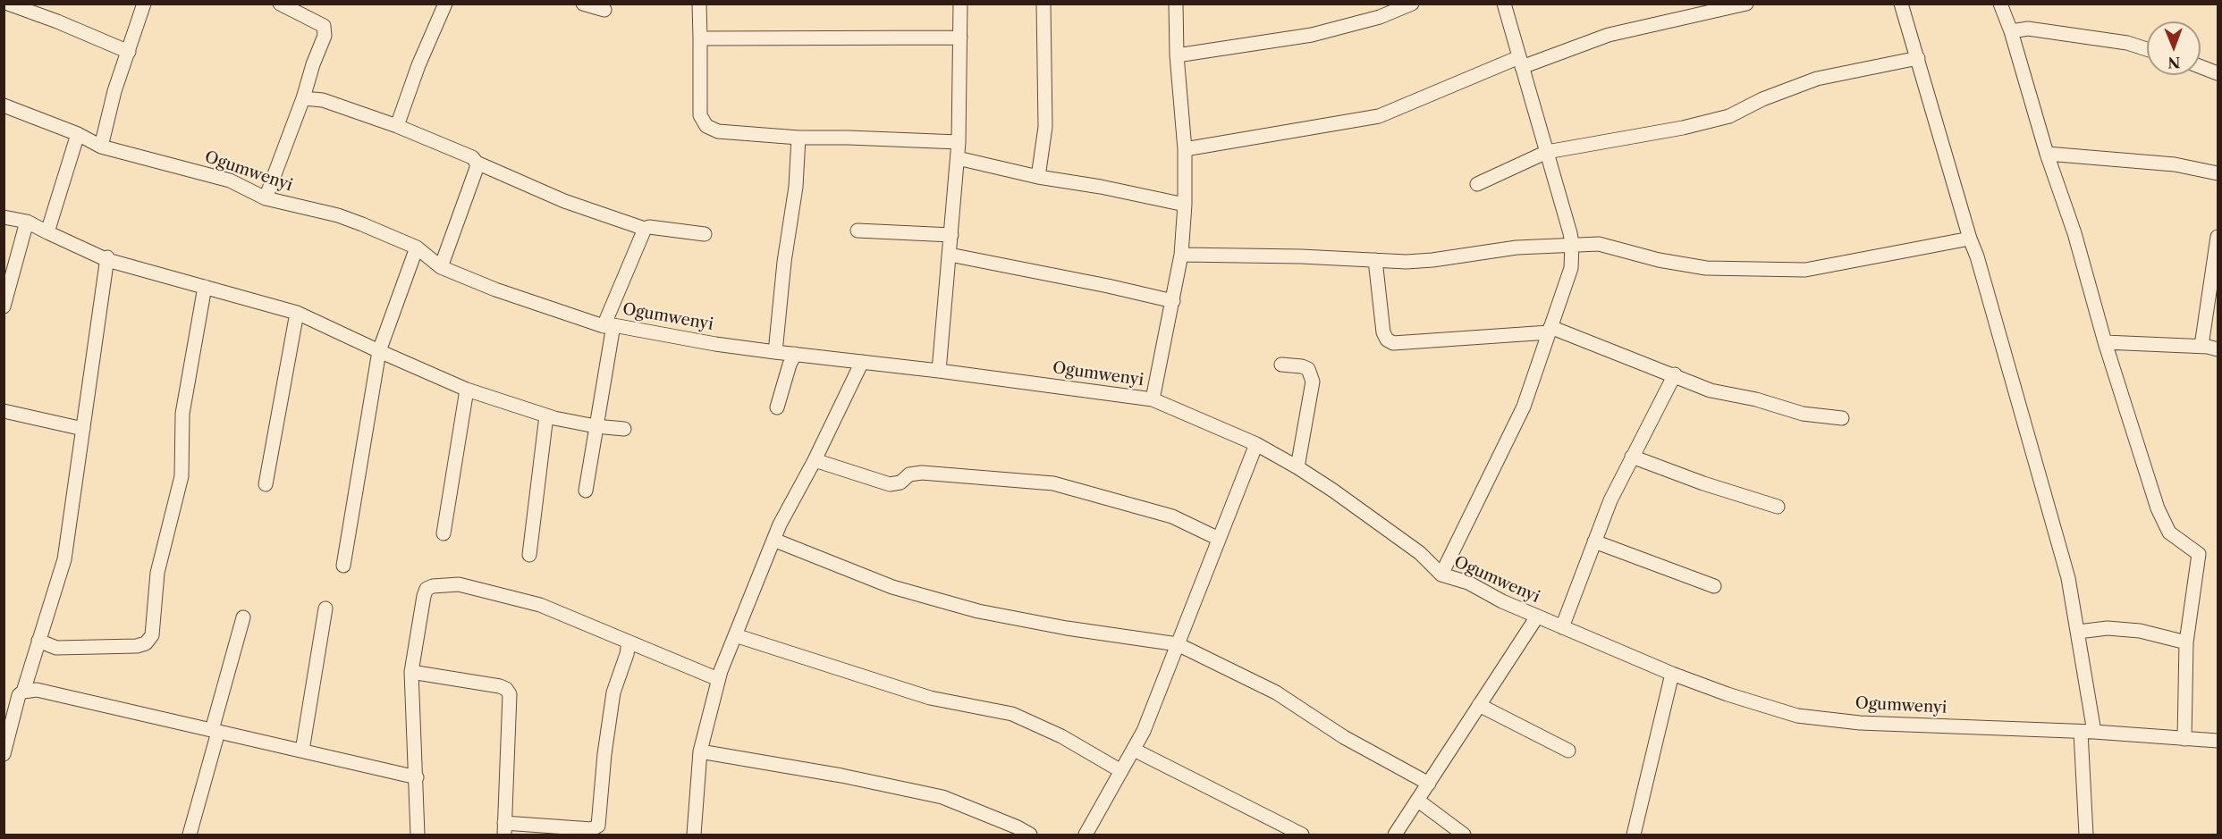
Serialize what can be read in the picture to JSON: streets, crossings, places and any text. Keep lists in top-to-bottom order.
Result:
{
  "streets": {
    "street": ["Ogumwenyi"]
  },
  "north": "bottom"
}
